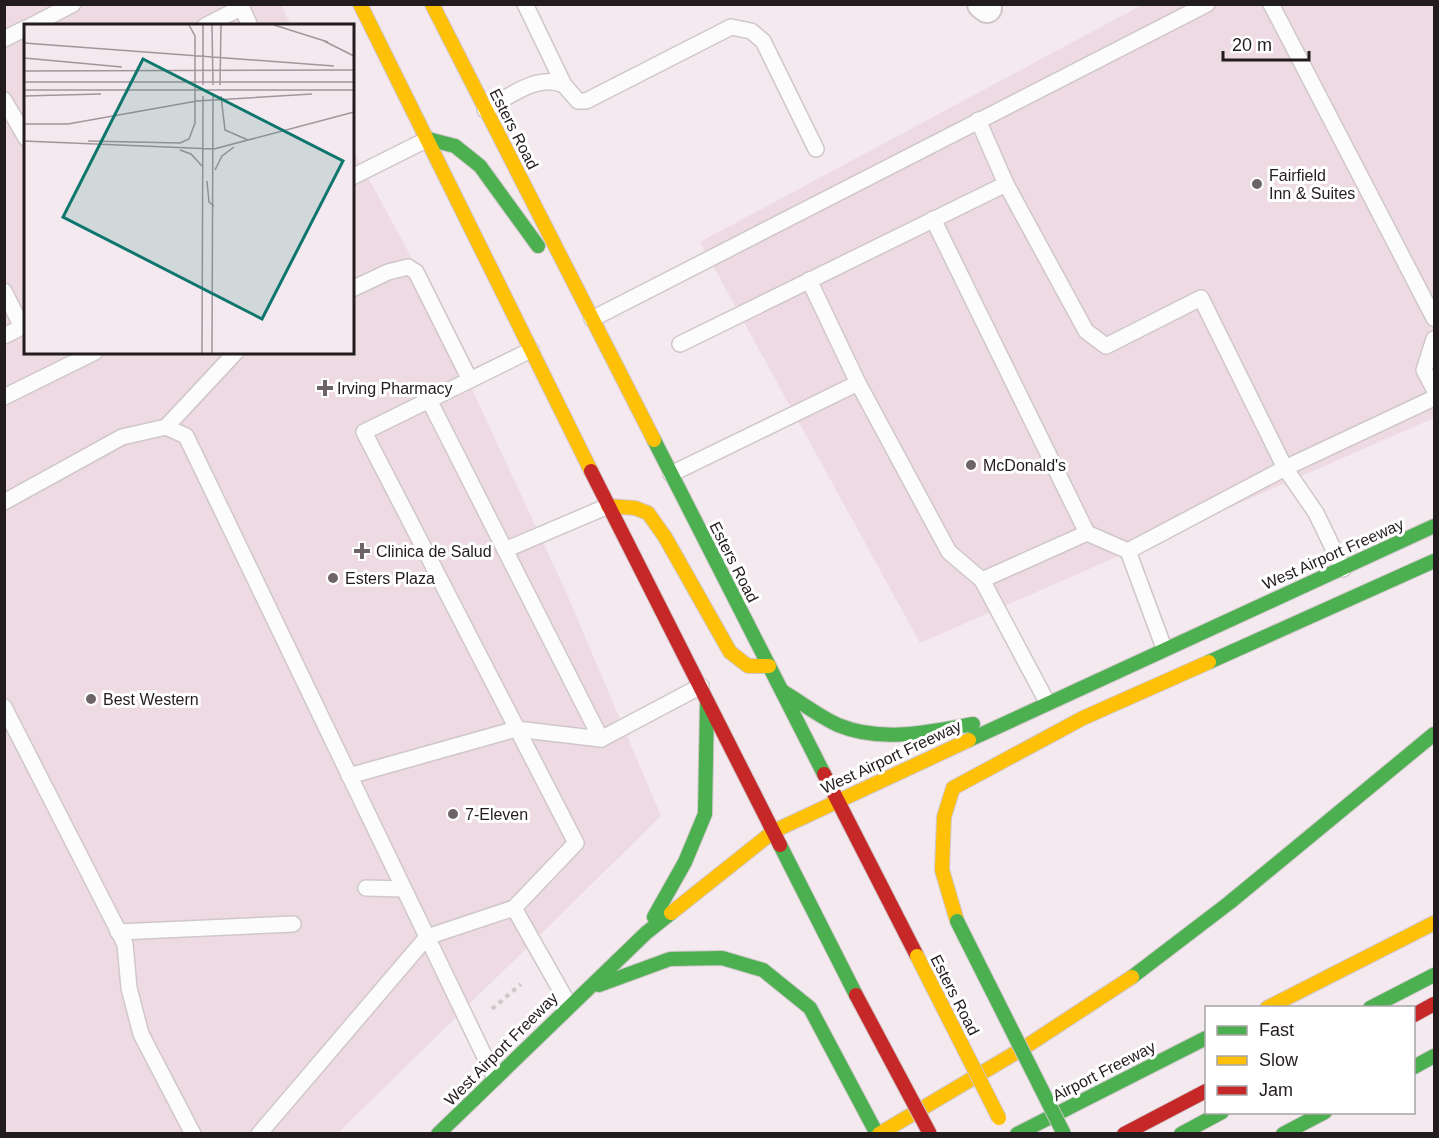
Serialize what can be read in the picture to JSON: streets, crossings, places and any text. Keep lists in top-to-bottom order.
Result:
{
  "streets": {
    "main road": ["Esters Road", "West Airport Freeway", "Airport Freeway"]
  },
  "crossings": [
    ["Esters Road", "West Airport Freeway"]
  ],
  "places": {
    "other": [
      "Fairfield Inn & Suites",
      "McDonald's",
      "Esters Plaza",
      "Best Western",
      "7-Eleven"
    ],
    "health": ["Irving Pharmacy", "Clinica de Salud"]
  },
  "legend": ["Fast", "Slow", "Jam"],
  "scale_bar": "20 m"
}
